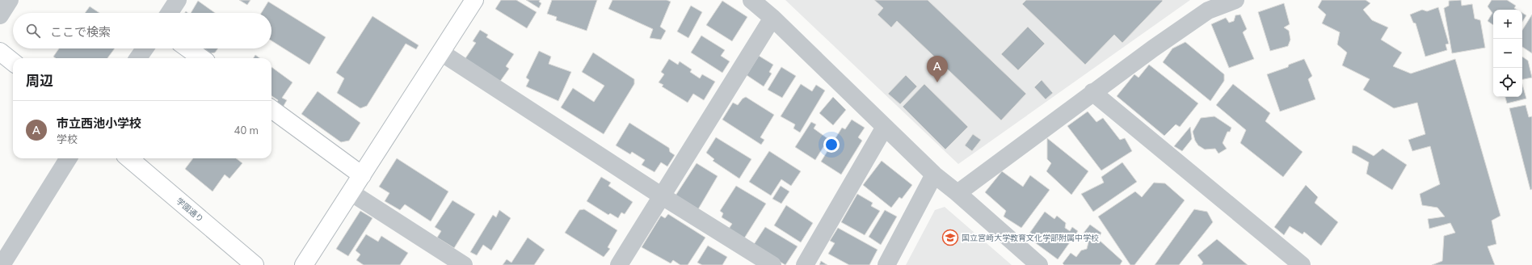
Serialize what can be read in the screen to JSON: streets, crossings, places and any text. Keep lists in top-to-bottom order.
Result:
{
  "streets": {
    "street": ["学園通り"]
  },
  "places": {
    "school or university": ["国立宮崎大学教育文化学部附属中学校"]
  },
  "page": {
    "map_buttons": ["+", "−"],
    "search": "ここで検索",
    "pins": "A",
    "heading": "周辺",
    "list": [
      {
        "mark": "A",
        "name": "市立西池小学校",
        "note": "学校",
        "value": "40 m"
      }
    ]
  }
}
